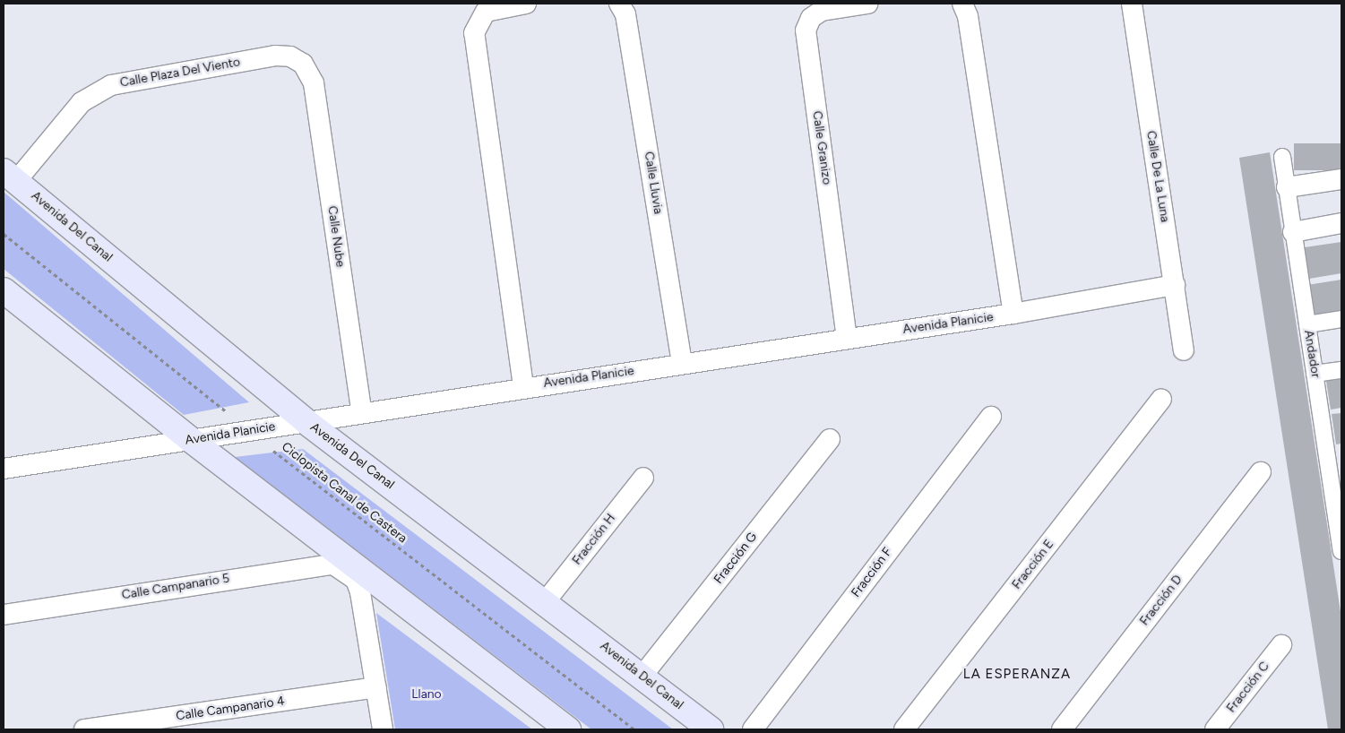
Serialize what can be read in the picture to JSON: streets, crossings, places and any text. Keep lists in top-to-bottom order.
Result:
{
  "streets": {
    "main road": ["Avenida Del Canal"],
    "street": [
      "Calle Plaza Del Viento",
      "Calle Granizo",
      "Calle De La Luna",
      "Calle Lluvia",
      "Calle Nube",
      "Avenida Planicie",
      "Andador",
      "Fracción H",
      "Fracción G",
      "Fracción E",
      "Fracción F",
      "Calle Campanario 5",
      "Fracción D",
      "Fracción C",
      "Calle Campanario 4"
    ],
    "path": ["Ciclopista Canal de Castera"]
  },
  "crossings": [
    ["Calle Plaza Del Viento", "Avenida Del Canal"],
    ["Calle Plaza Del Viento", "Calle Nube"],
    ["Calle Granizo", "Avenida Planicie"],
    ["Calle De La Luna", "Avenida Planicie"],
    ["Calle Lluvia", "Avenida Planicie"],
    ["Avenida Del Canal", "Avenida Planicie"],
    ["Avenida Del Canal", "Fracción H"],
    ["Avenida Del Canal", "Fracción G"],
    ["Calle Nube", "Avenida Planicie"],
    ["Avenida Planicie", "Ciclopista Canal de Castera"],
    ["Calle Campanario 5", "Calle Campanario 4"]
  ],
  "districts": ["LA ESPERANZA"],
  "parks": ["Llano"]
}
